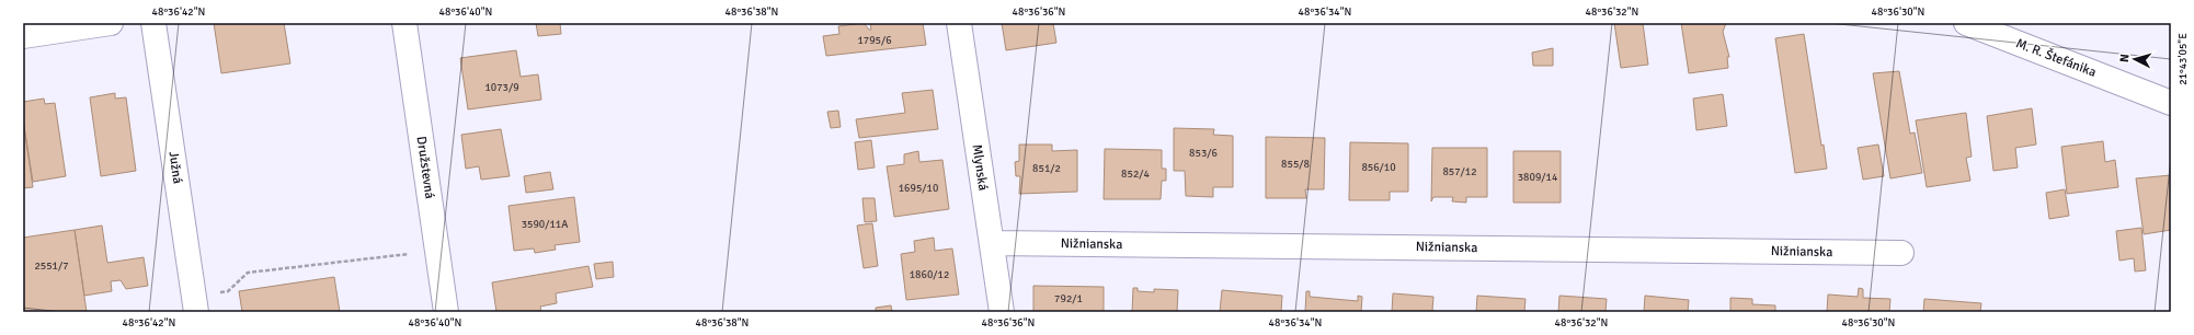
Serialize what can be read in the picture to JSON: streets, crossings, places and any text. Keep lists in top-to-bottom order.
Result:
{
  "streets": {
    "street": [
      "M. R. Štefánika",
      "Južná",
      "Družstevná",
      "Mlynská",
      "Nižnianska"
    ]
  },
  "crossings": [
    ["Mlynská", "Nižnianska"]
  ],
  "house_numbers": [
    "1795/6",
    "1073/9",
    "853/6",
    "855/8",
    "856/10",
    "851/2",
    "857/12",
    "852/4",
    "3809/14",
    "1695/10",
    "3590/11A",
    "2551/7",
    "1860/12",
    "792/1"
  ],
  "north": "left",
  "coordinates": [
    "48°36'42\"N",
    "48°36'40\"N",
    "48°36'38\"N",
    "48°36'36\"N",
    "48°36'34\"N",
    "48°36'32\"N",
    "48°36'30\"N",
    "21°43'05\"E"
  ]
}
